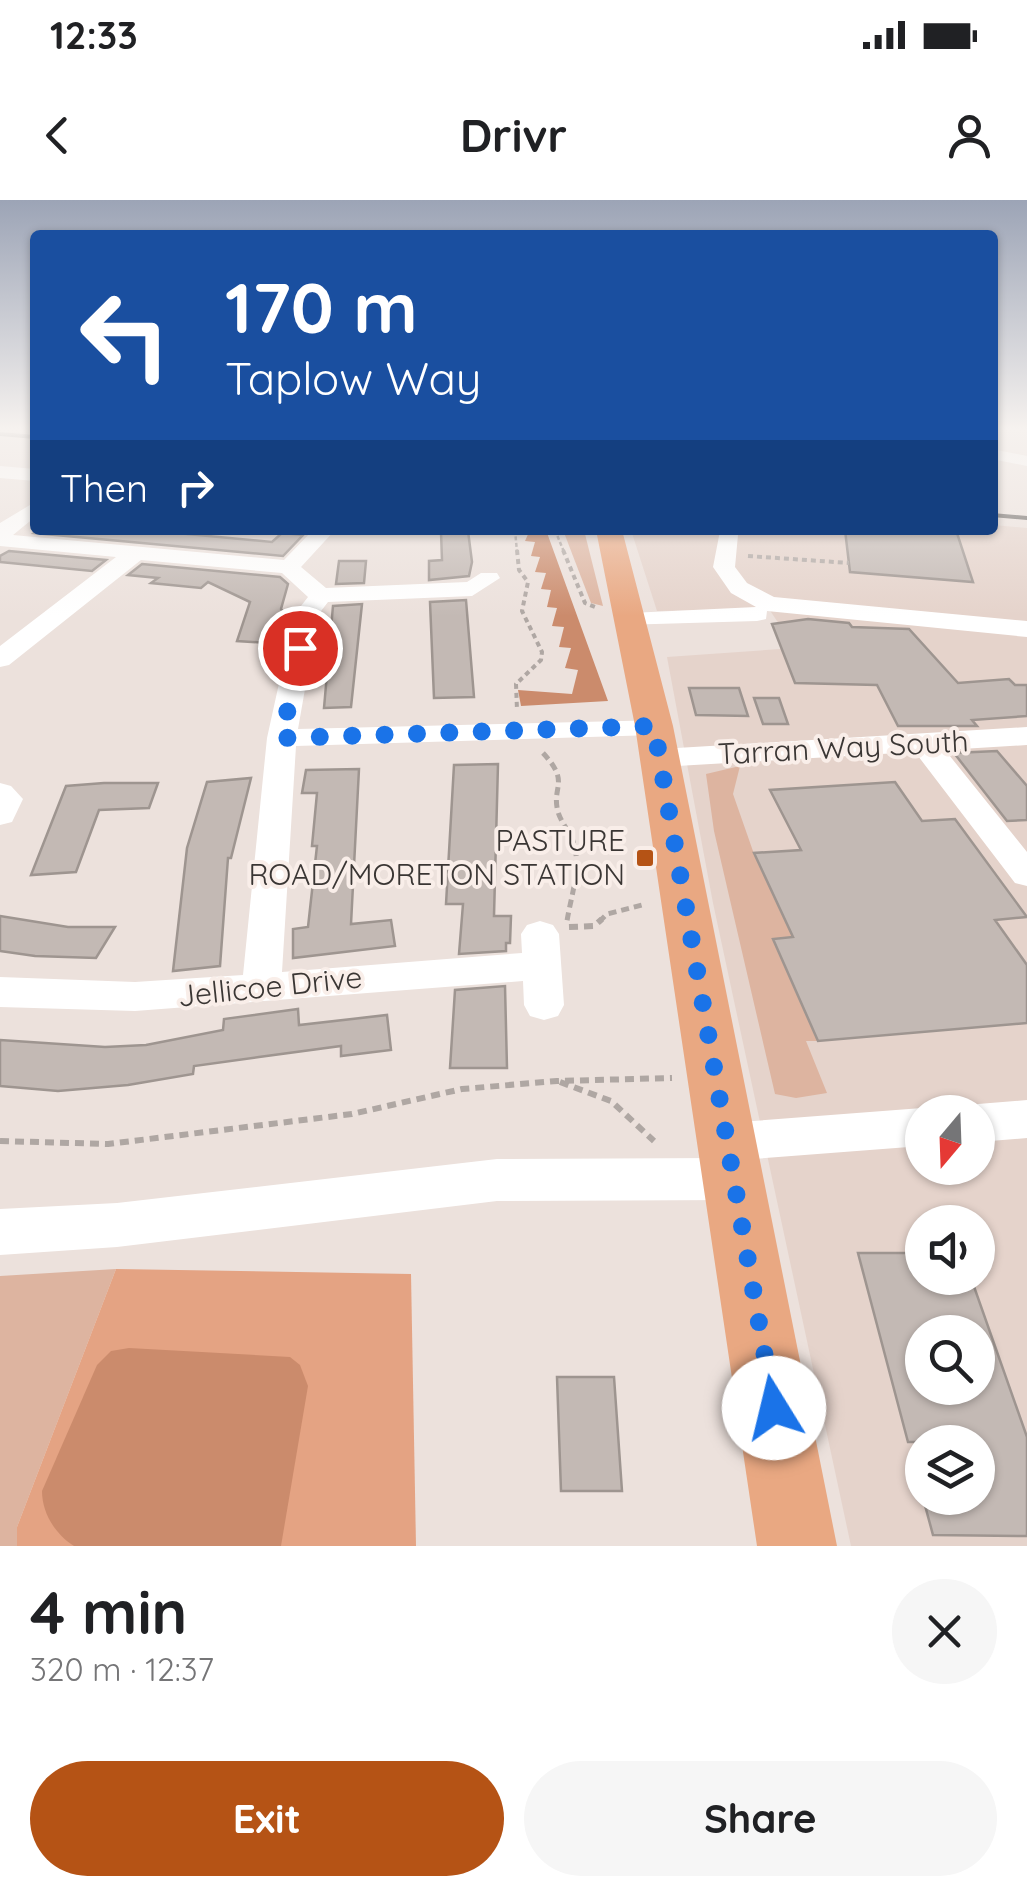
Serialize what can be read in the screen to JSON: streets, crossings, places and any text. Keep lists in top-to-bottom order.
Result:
{
  "streets": {
    "street": ["Tarran Way South", "Jellicoe Drive"]
  },
  "places": {
    "transit": ["PASTURE ROAD/MORETON STATION"]
  },
  "north": "bottom",
  "page": {
    "status": "12:33",
    "header": "Drivr",
    "turn": ["170 m", "Taplow Way"],
    "then": "Then",
    "heading": ["4 min", "320 m · 12:37"],
    "buttons": ["Exit", "Share"]
  }
}
